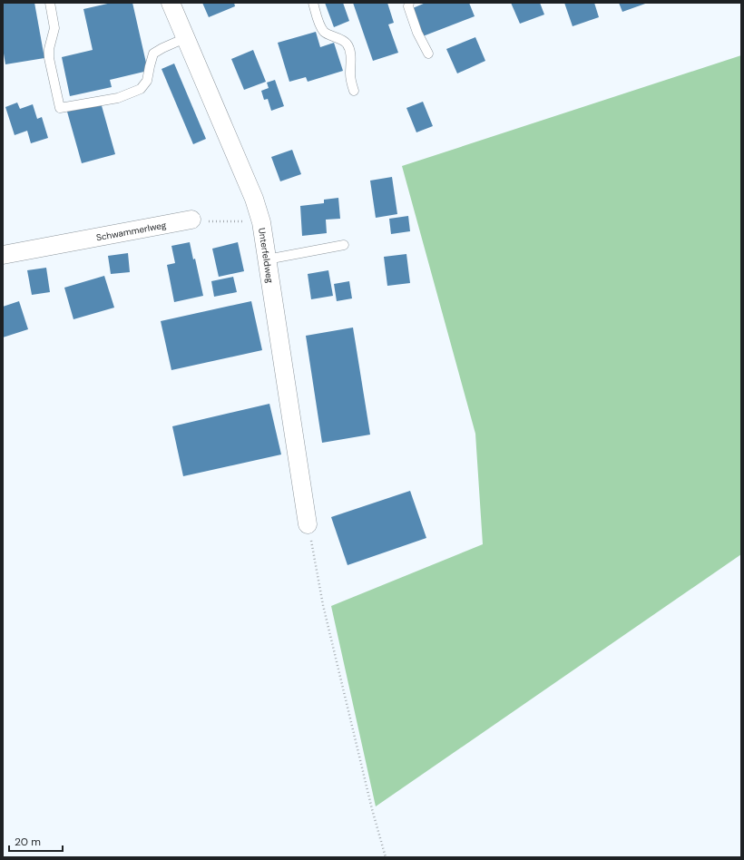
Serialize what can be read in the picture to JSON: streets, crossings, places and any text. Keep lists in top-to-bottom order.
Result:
{
  "streets": {
    "street": ["Schwammerlweg", "Unterfeldweg"]
  },
  "scale_bar": "20 m"
}
